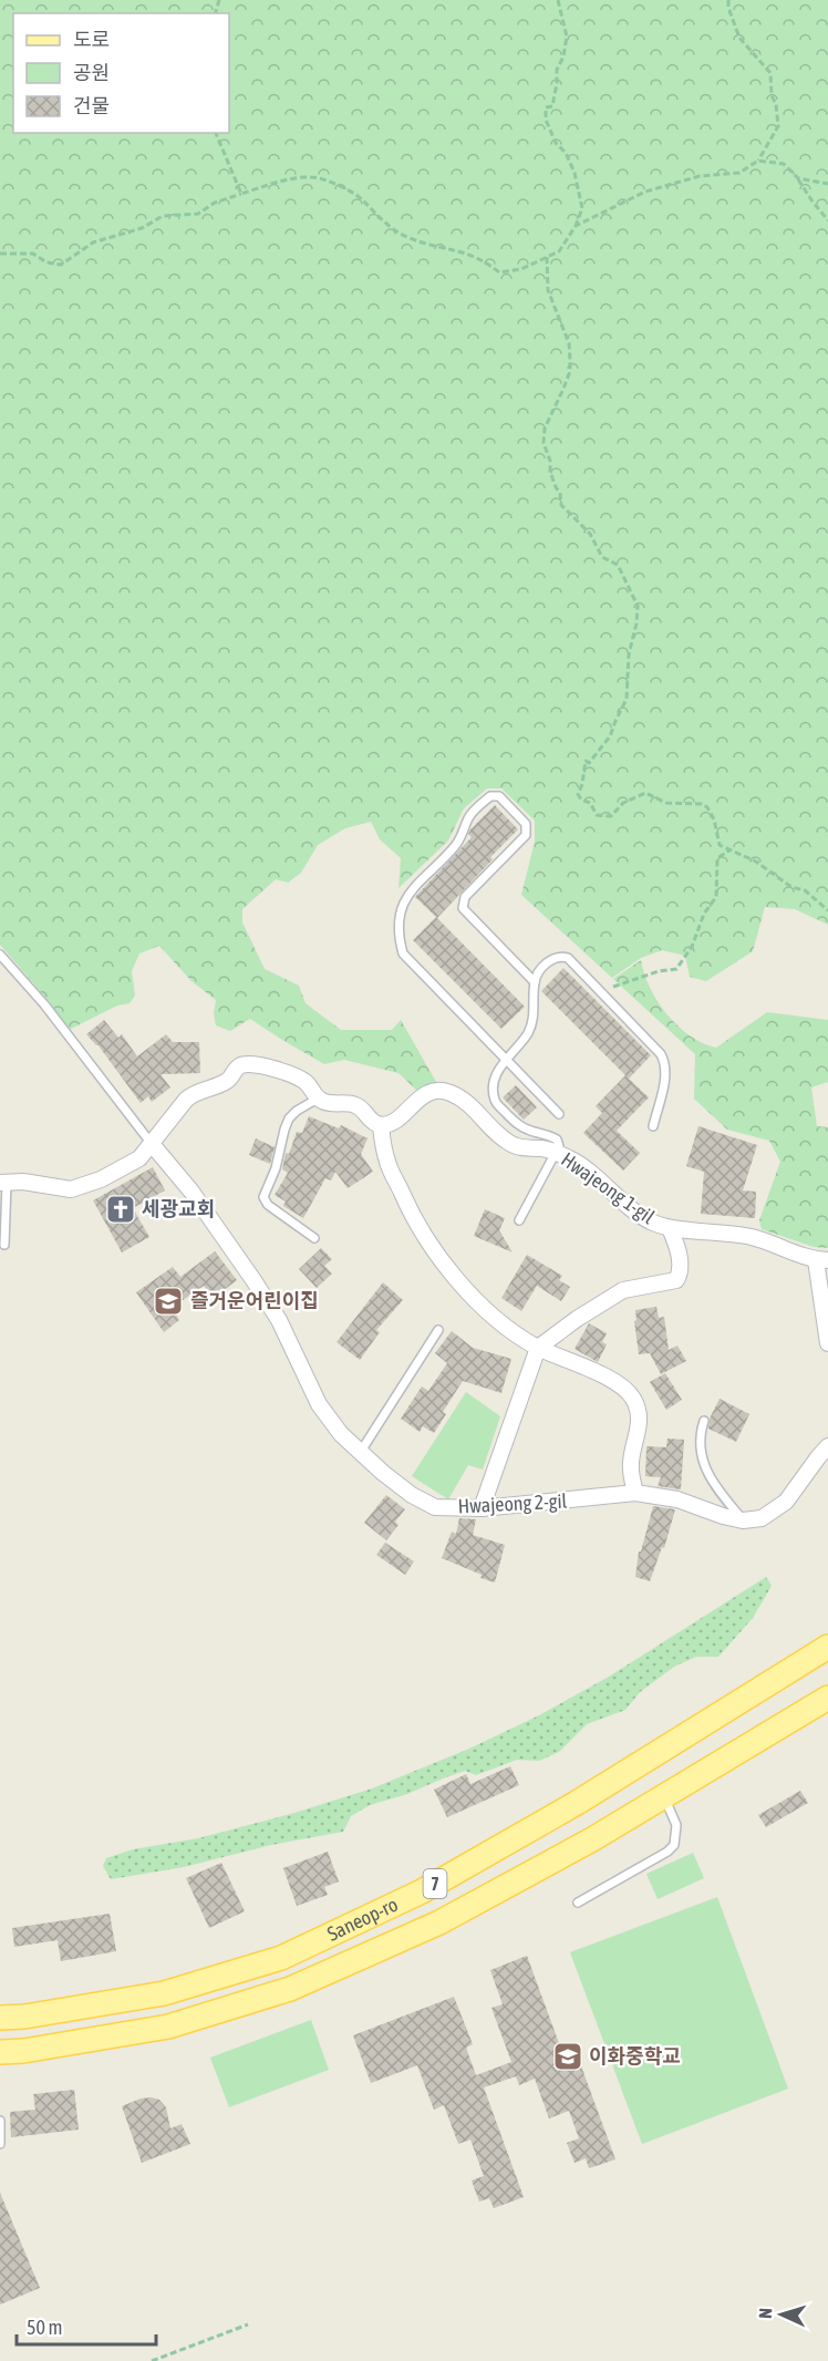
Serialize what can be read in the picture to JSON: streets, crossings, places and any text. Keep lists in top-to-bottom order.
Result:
{
  "streets": {
    "main road": ["7", "Saneop-ro"],
    "street": ["Hwajeong 1-gil", "Hwajeong 2-gil"]
  },
  "places": {
    "church": ["세광교회"],
    "school or university": ["즐거운어린이집", "이화중학교"]
  },
  "legend": ["도로", "공원", "건물"],
  "scale_bar": "50 m",
  "north": "left"
}
